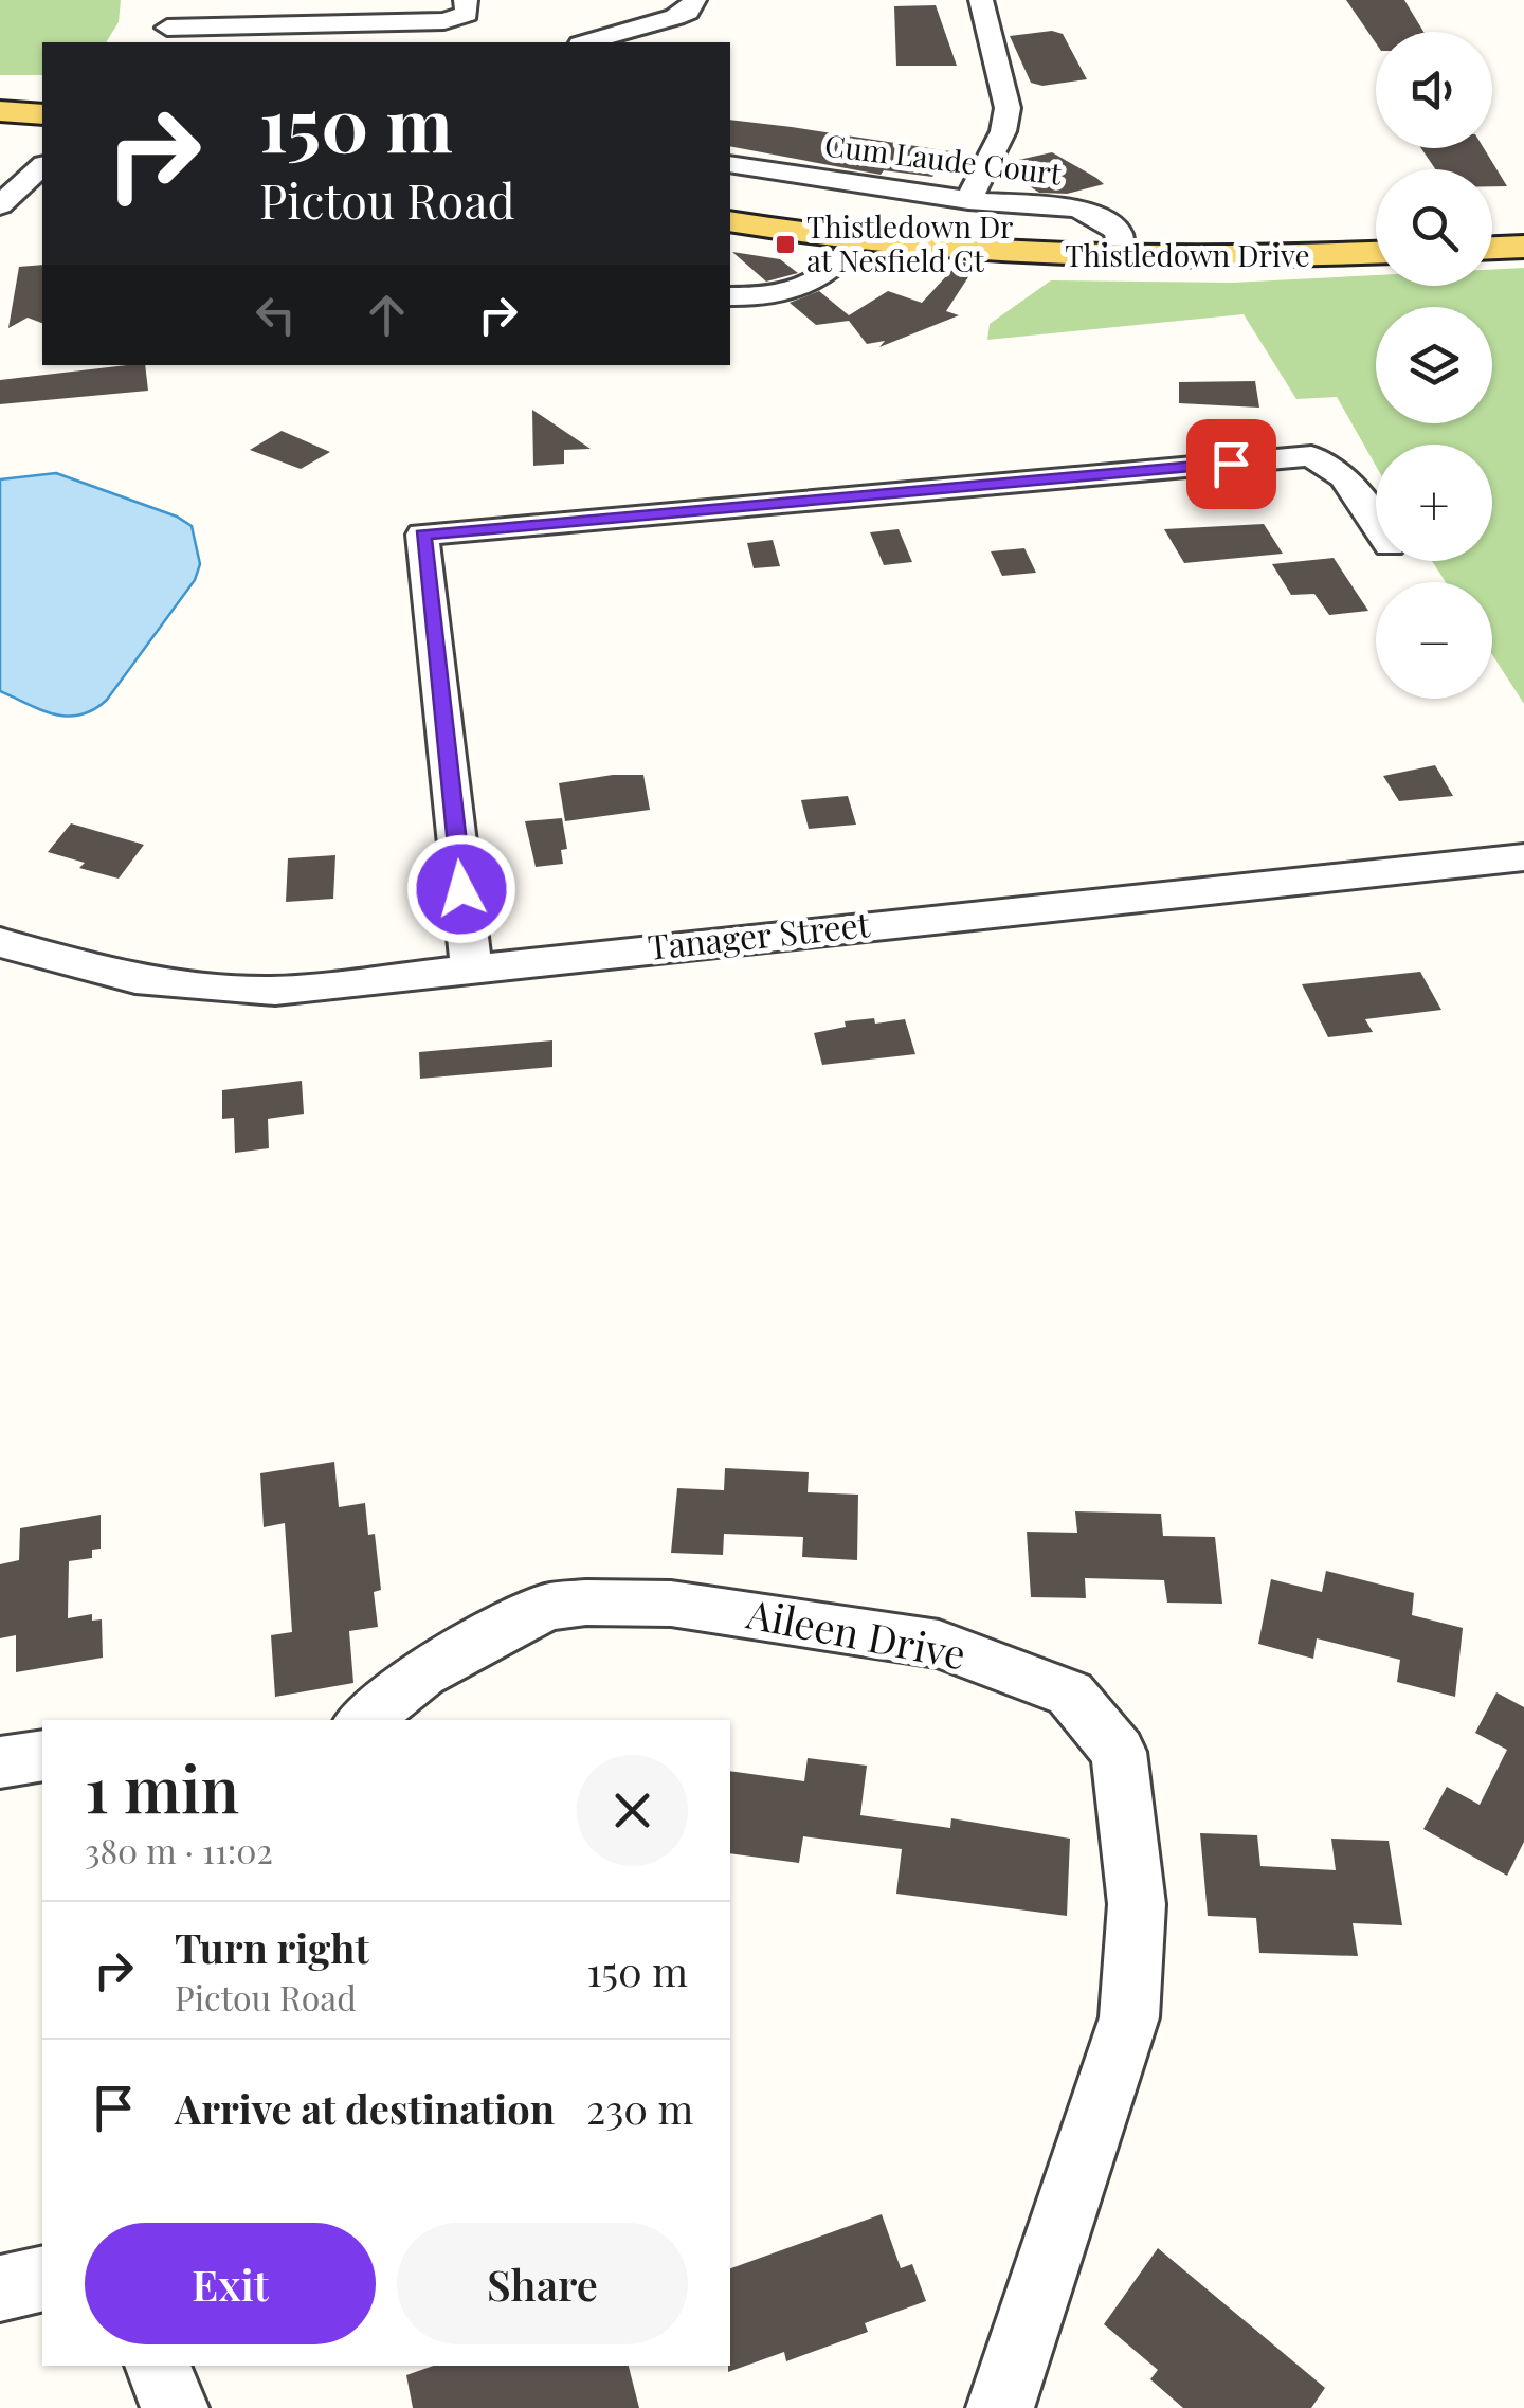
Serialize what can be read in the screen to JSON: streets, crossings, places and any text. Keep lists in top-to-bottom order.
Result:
{
  "streets": {
    "main road": ["Thistledown Drive"],
    "street": ["Cum Laude Court", "Tanager Street", "Aileen Drive"]
  },
  "crossings": [
    ["Cum Laude Court", "Thistledown Drive"]
  ],
  "places": {
    "transit": ["Thistledown Dr at Nesfield Ct"]
  },
  "page": {
    "map_buttons": ["+", "−"],
    "turn": ["150 m", "Pictou Road"],
    "heading": ["1 min", "380 m · 11:02"],
    "list": [
      {
        "name": "Turn right",
        "note": "Pictou Road",
        "value": "150 m"
      },
      {
        "name": "Arrive at destination",
        "value": "230 m"
      }
    ],
    "buttons": ["Exit", "Share"]
  }
}
